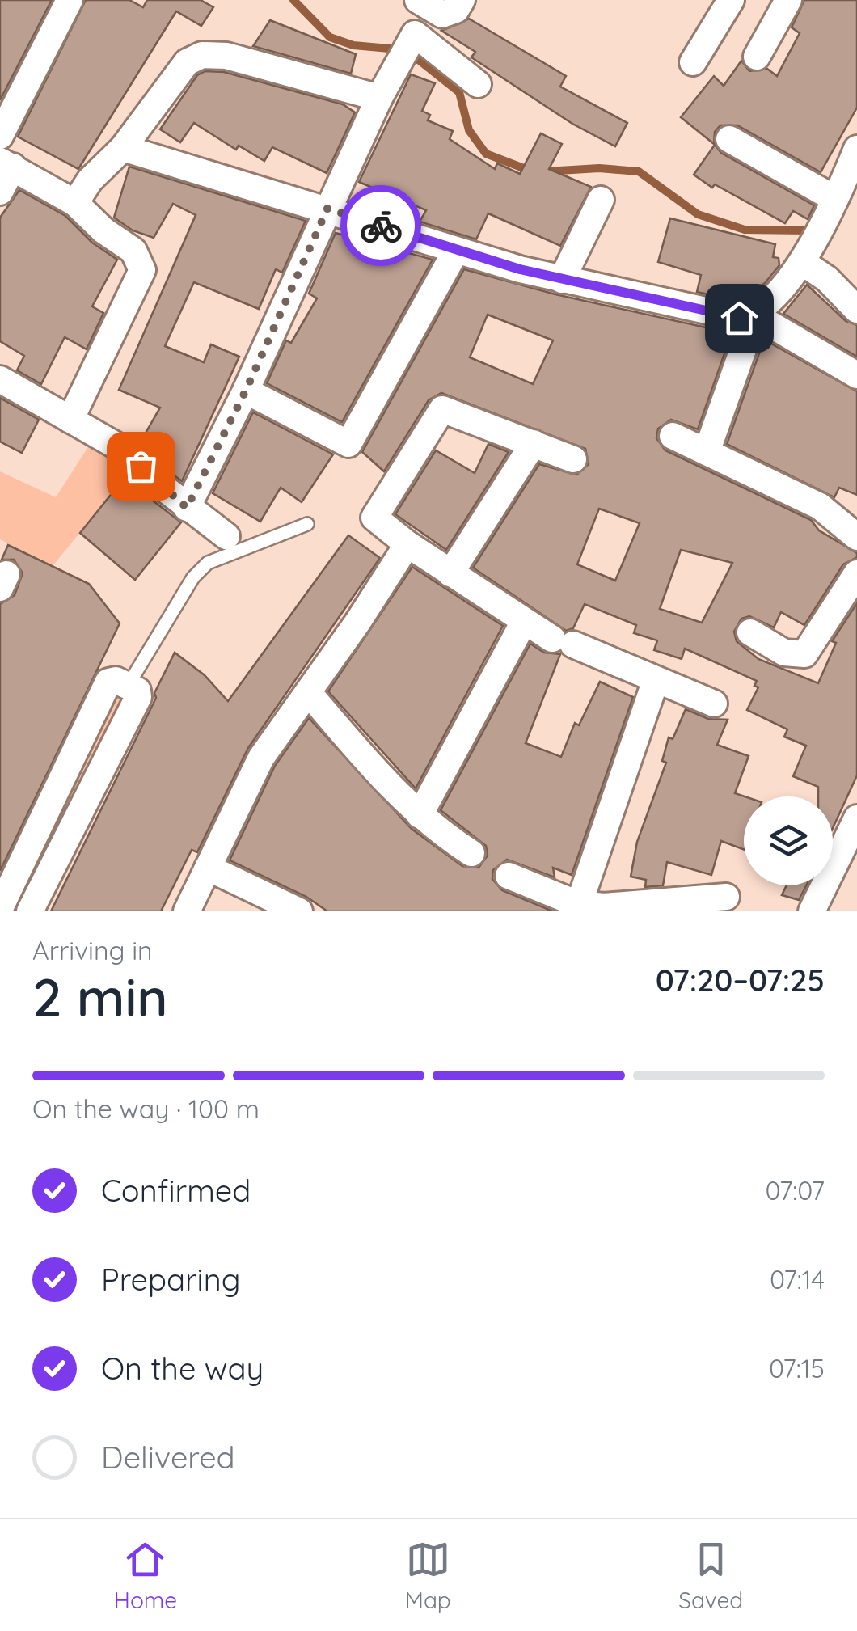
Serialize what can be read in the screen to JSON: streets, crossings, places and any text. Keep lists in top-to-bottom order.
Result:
{
  "page": {
    "heading": ["2 min", "Arriving in", "07:20–07:25"],
    "bar": "On the way · 100 m",
    "list": [
      ["Confirmed", "07:07"],
      ["Preparing", "07:14"],
      ["On the way", "07:15"],
      "Delivered"
    ],
    "tabs": ["Home", "Map", "Saved"]
  }
}
